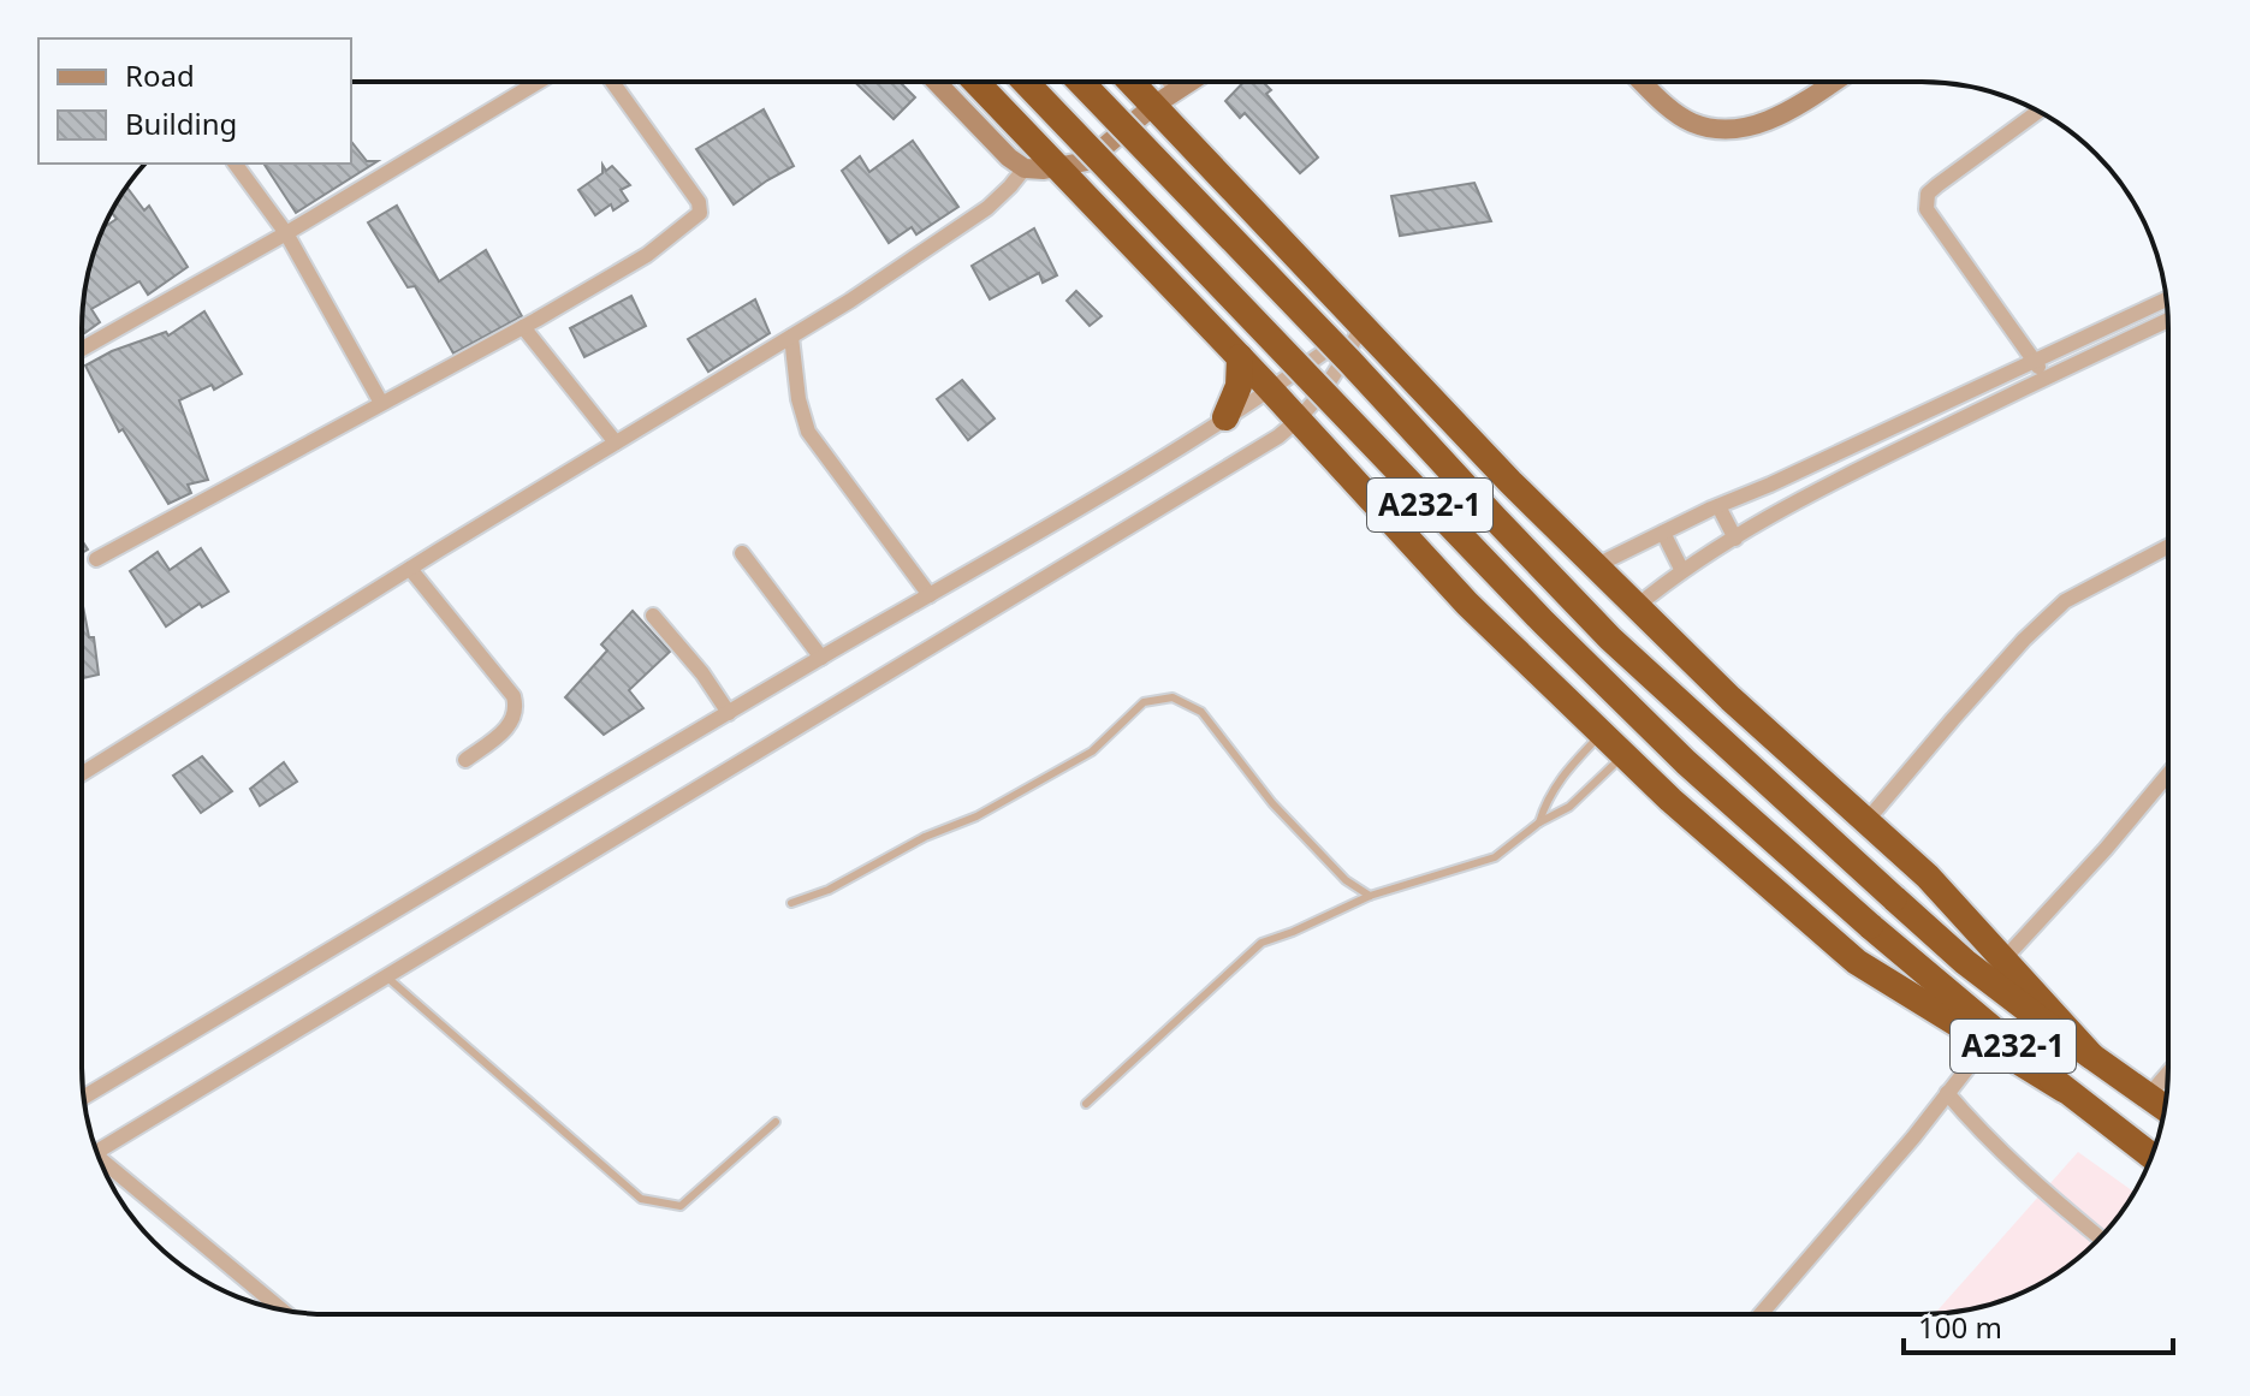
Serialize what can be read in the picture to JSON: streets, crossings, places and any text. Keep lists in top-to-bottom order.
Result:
{
  "streets": {
    "highway": ["A232-1"]
  },
  "legend": ["Road", "Building"],
  "scale_bar": "100 m"
}
